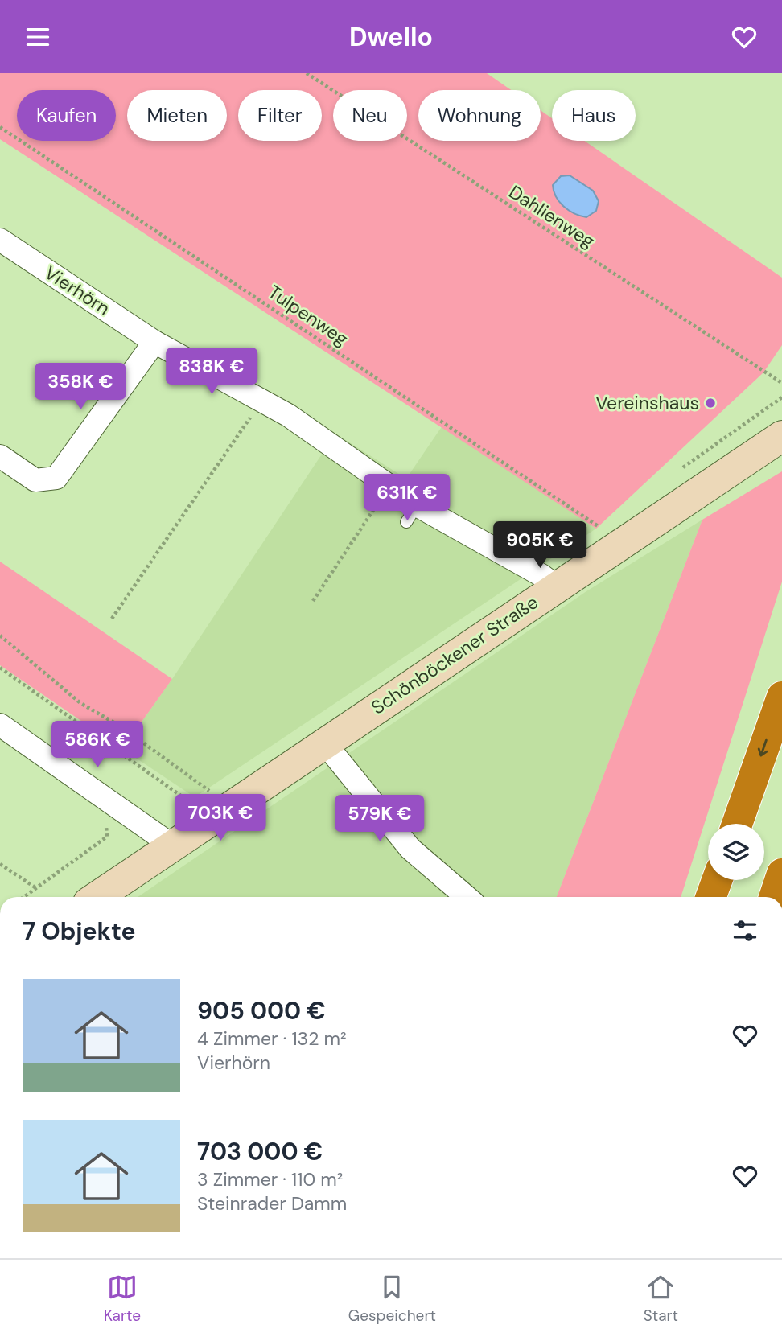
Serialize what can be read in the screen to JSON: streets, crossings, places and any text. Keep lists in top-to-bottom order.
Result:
{
  "streets": {
    "main road": ["Schönböckener Straße"],
    "street": ["Vierhörn"],
    "path": ["Dahlienweg", "Tulpenweg"]
  },
  "crossings": [
    ["Vierhörn", "Schönböckener Straße"]
  ],
  "places": ["Vereinshaus"],
  "page": {
    "header": "Dwello",
    "chip": [
      "Kaufen",
      "Mieten",
      "Filter",
      "Neu",
      "Wohnung",
      "Haus"
    ],
    "price": [
      "838K €",
      "358K €",
      "631K €",
      "905K €",
      "586K €",
      "703K €",
      "579K €"
    ],
    "heading": "7 Objekte",
    "list": [
      {
        "name": "905 000 €",
        "note": "4 Zimmer · 132 m² · Vierhörn"
      },
      {
        "name": "703 000 €",
        "note": "3 Zimmer · 110 m² · Steinrader Damm"
      }
    ],
    "tabs": ["Karte", "Gespeichert", "Start"]
  }
}
